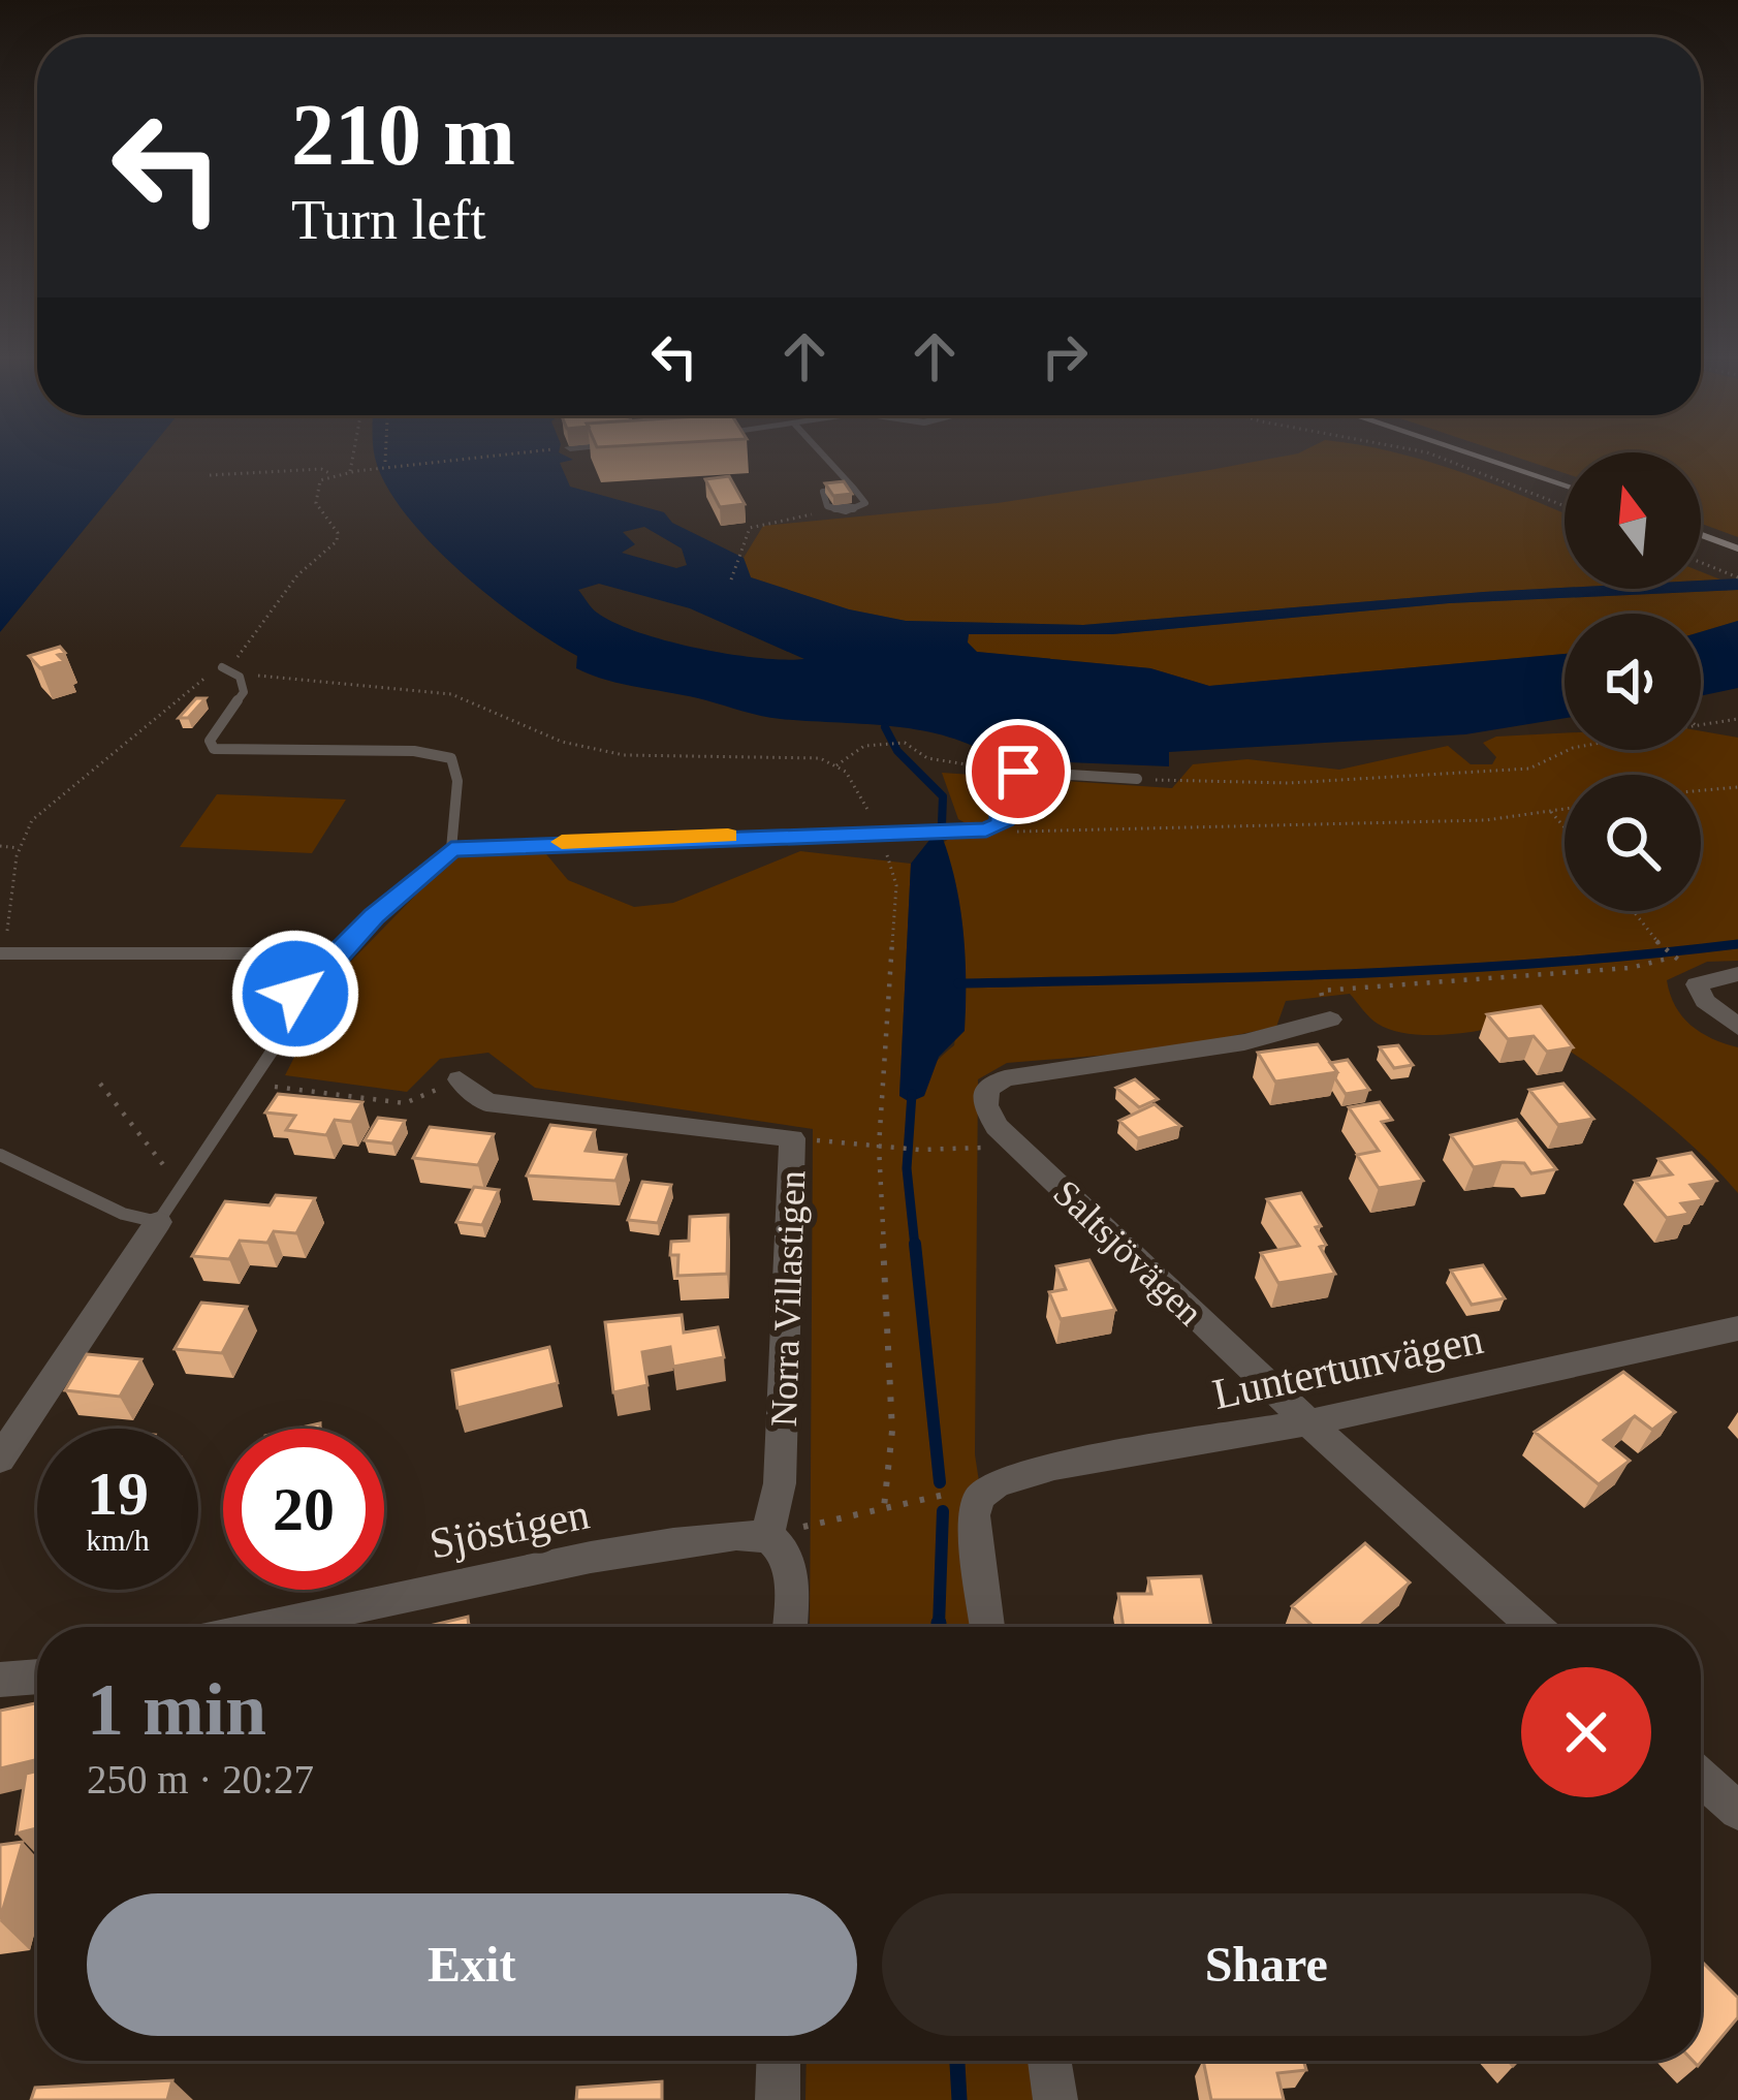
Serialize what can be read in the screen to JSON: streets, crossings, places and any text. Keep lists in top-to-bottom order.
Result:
{
  "streets": {
    "street": [
      "Saltsjövägen",
      "Norra Villastigen",
      "Luntertunvägen",
      "Sjöstigen"
    ]
  },
  "crossings": [
    ["Saltsjövägen", "Luntertunvägen"],
    ["Norra Villastigen", "Sjöstigen"]
  ],
  "north": "top",
  "page": {
    "turn": ["210 m", "Turn left"],
    "speed": "19 km/h",
    "limit": "20",
    "heading": ["1 min", "250 m · 20:27"],
    "buttons": ["Exit", "Share"]
  }
}
